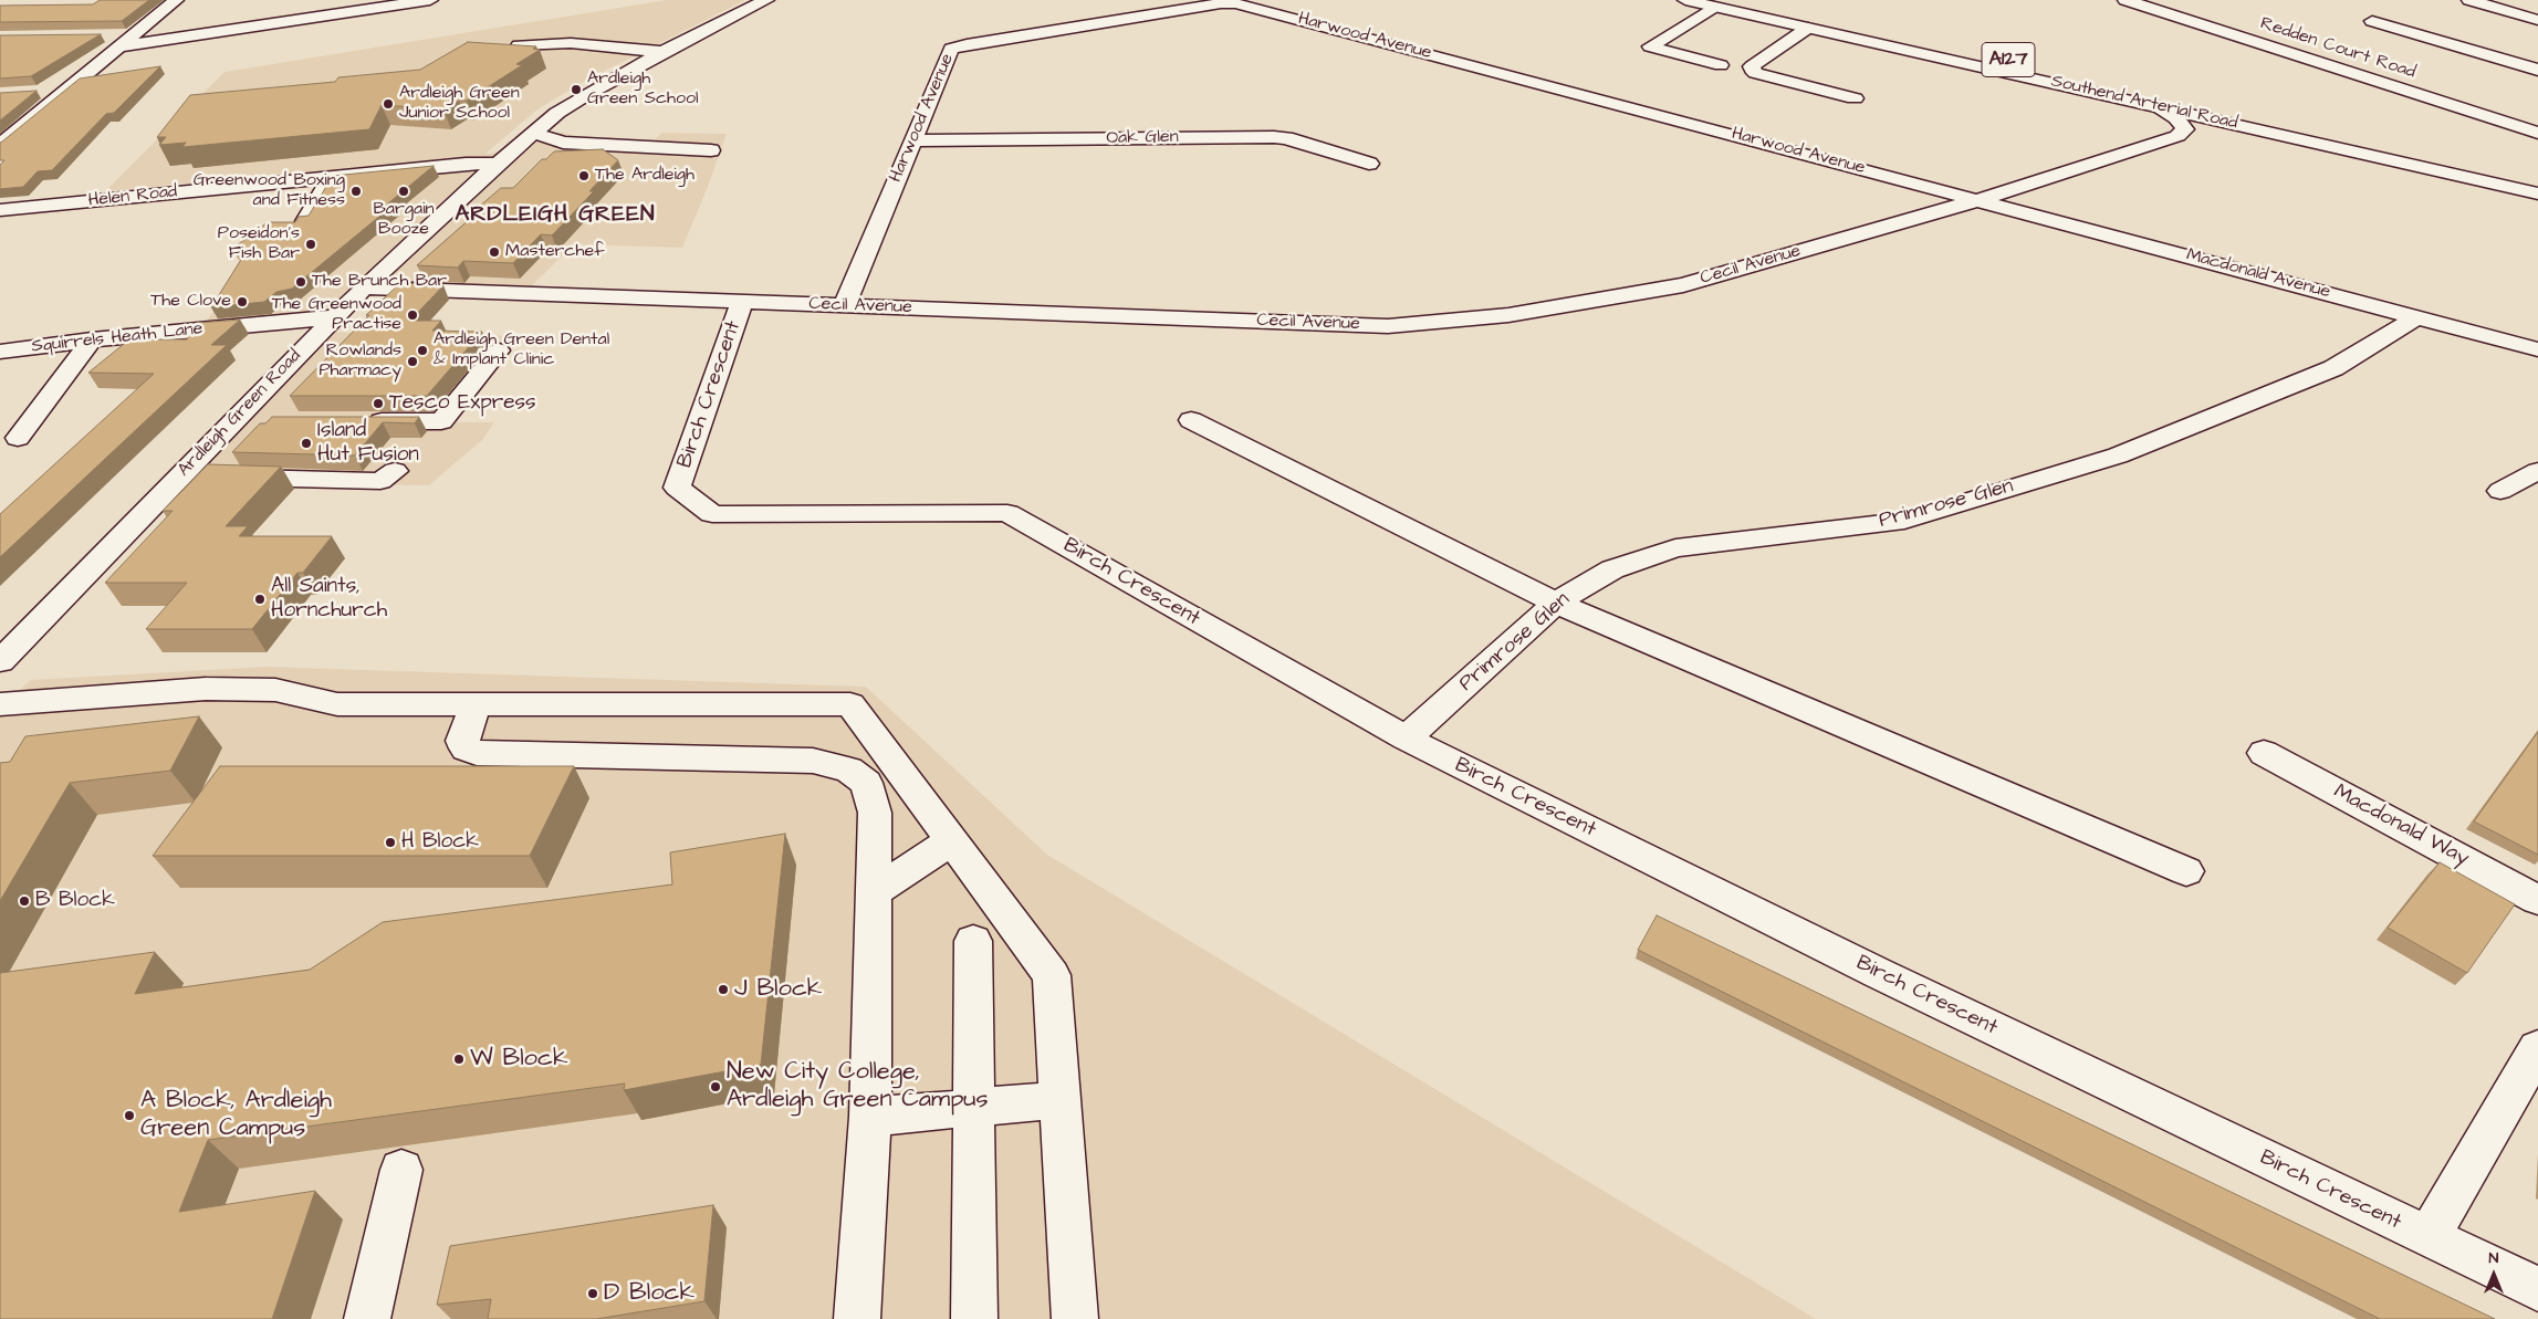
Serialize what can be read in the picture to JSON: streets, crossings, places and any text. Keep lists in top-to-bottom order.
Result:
{
  "streets": {
    "main road": [
      "Harwood Avenue",
      "Redden Court Road",
      "A127",
      "Southend Arterial Road",
      "Oak Glen",
      "Helen Road",
      "Cecil Avenue",
      "Macdonald Avenue",
      "Squirrels Heath Lane",
      "Birch Crescent",
      "Ardleigh Green Road",
      "Primrose Glen",
      "Macdonald Way"
    ]
  },
  "crossings": [
    ["Harwood Avenue", "Oak Glen"],
    ["Harwood Avenue", "Cecil Avenue"],
    ["Harwood Avenue", "Macdonald Avenue"],
    ["Southend Arterial Road", "Cecil Avenue"],
    ["Helen Road", "Ardleigh Green Road"],
    ["Cecil Avenue", "Macdonald Avenue"],
    ["Cecil Avenue", "Birch Crescent"],
    ["Cecil Avenue", "Ardleigh Green Road"],
    ["Macdonald Avenue", "Primrose Glen"],
    ["Squirrels Heath Lane", "Ardleigh Green Road"],
    ["Birch Crescent", "Primrose Glen"]
  ],
  "districts": ["ARDLEIGH GREEN"],
  "places": [
    "Ardleigh Green School",
    "Ardleigh Green Junior School",
    "The Ardleigh",
    "Greenwood Boxing and Fitness",
    "Bargain Booze",
    "Poseidon's Fish Bar",
    "Masterchef",
    "The Brunch Bar",
    "The Clove",
    "The Greenwood Practise",
    "Ardleigh Green Dental & Implant Clinic",
    "Rowlands Pharmacy",
    "Tesco Express",
    "Island Hut Fusion",
    "All Saints, Hornchurch",
    "H Block",
    "B Block",
    "J Block",
    "W Block",
    "New City College, Ardleigh Green Campus",
    "A Block, Ardleigh Green Campus",
    "D Block"
  ],
  "north": "top"
}
